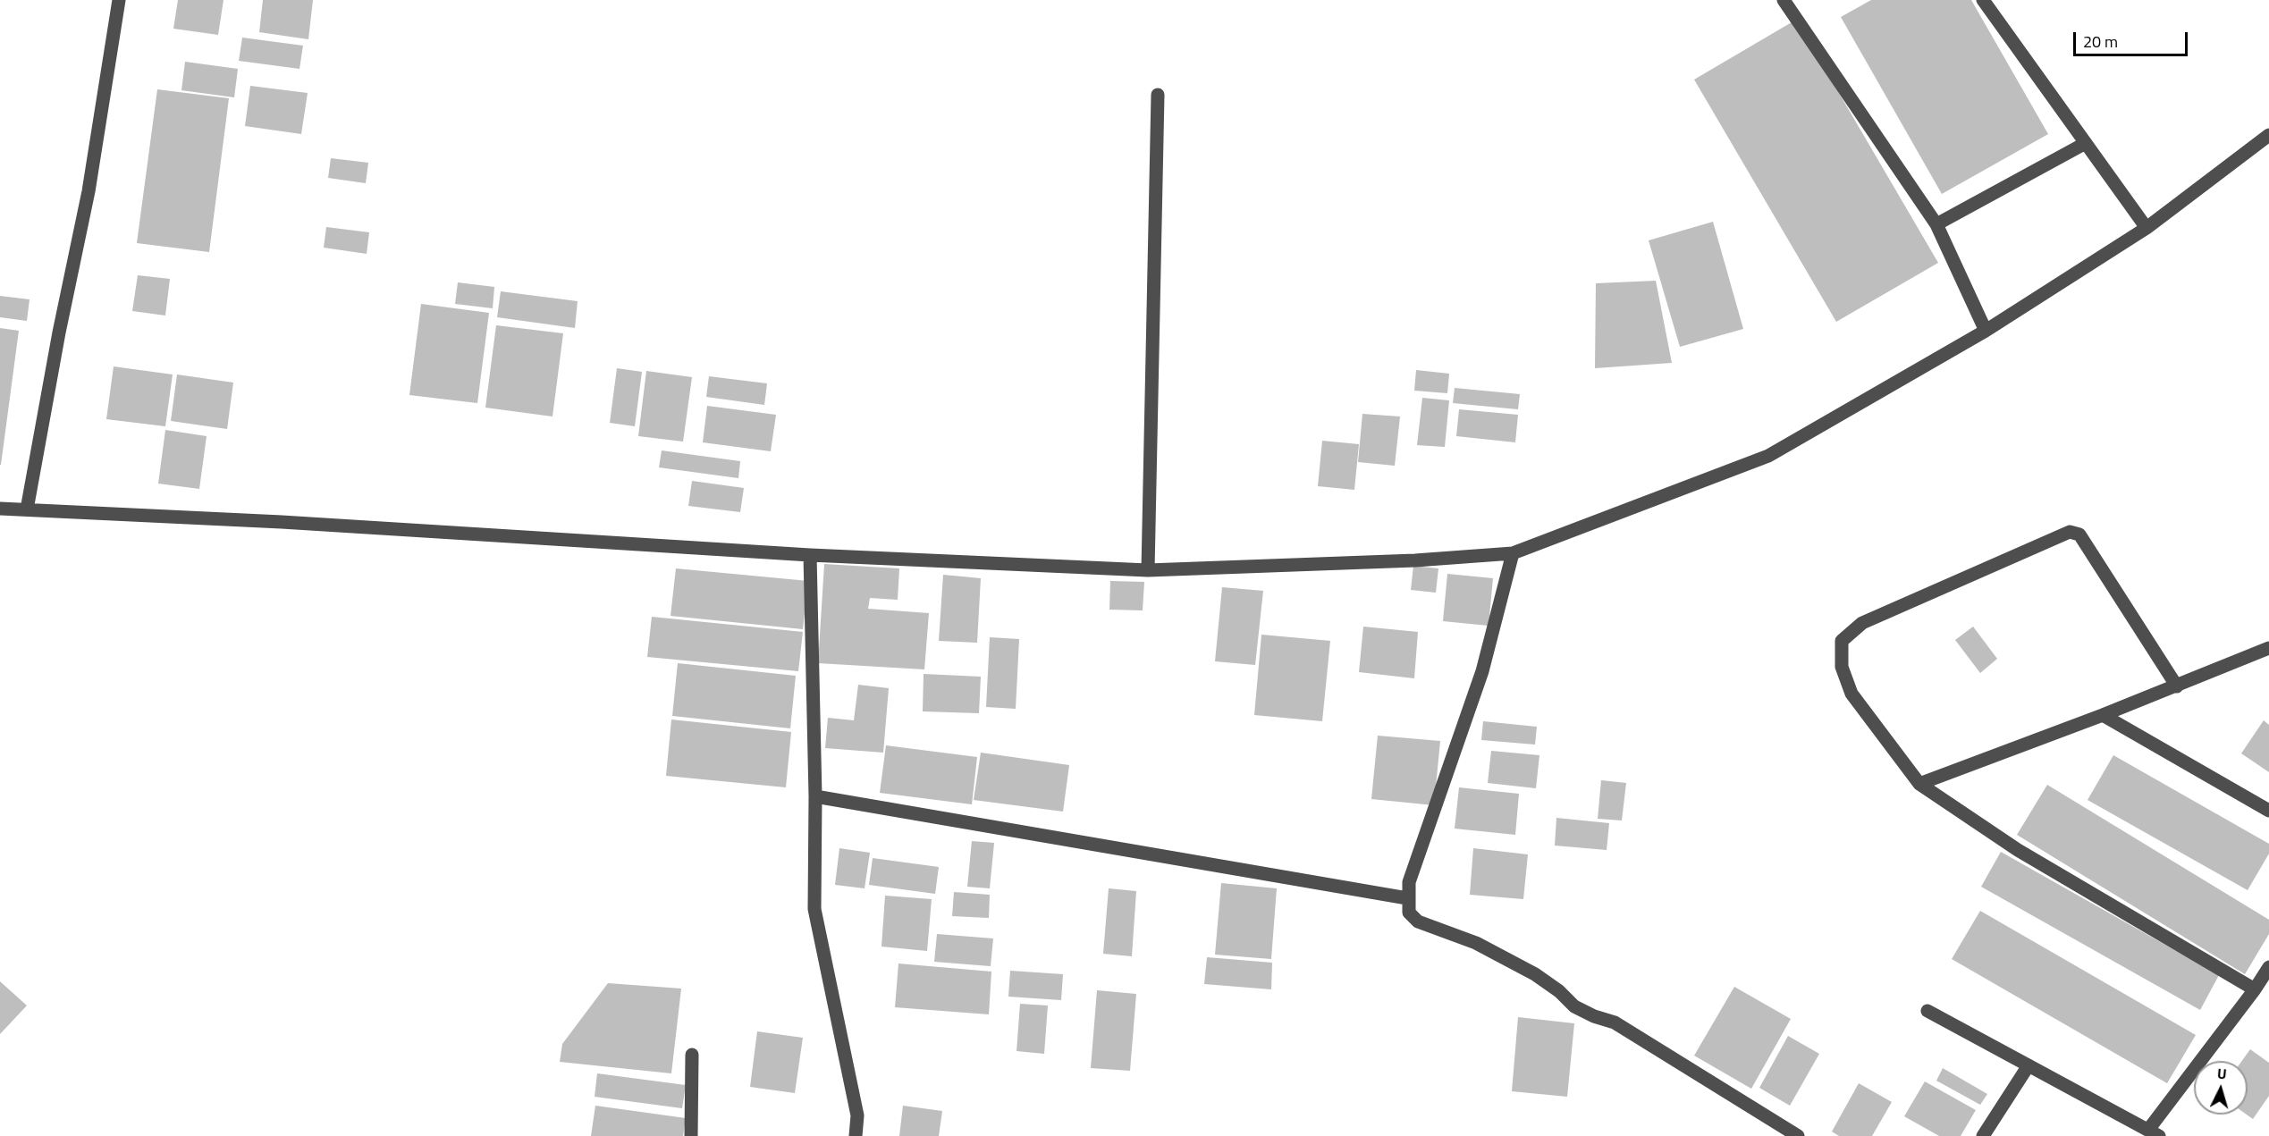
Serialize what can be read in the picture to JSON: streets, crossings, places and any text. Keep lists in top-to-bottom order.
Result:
{
  "scale_bar": "20 m",
  "north": "top"
}
